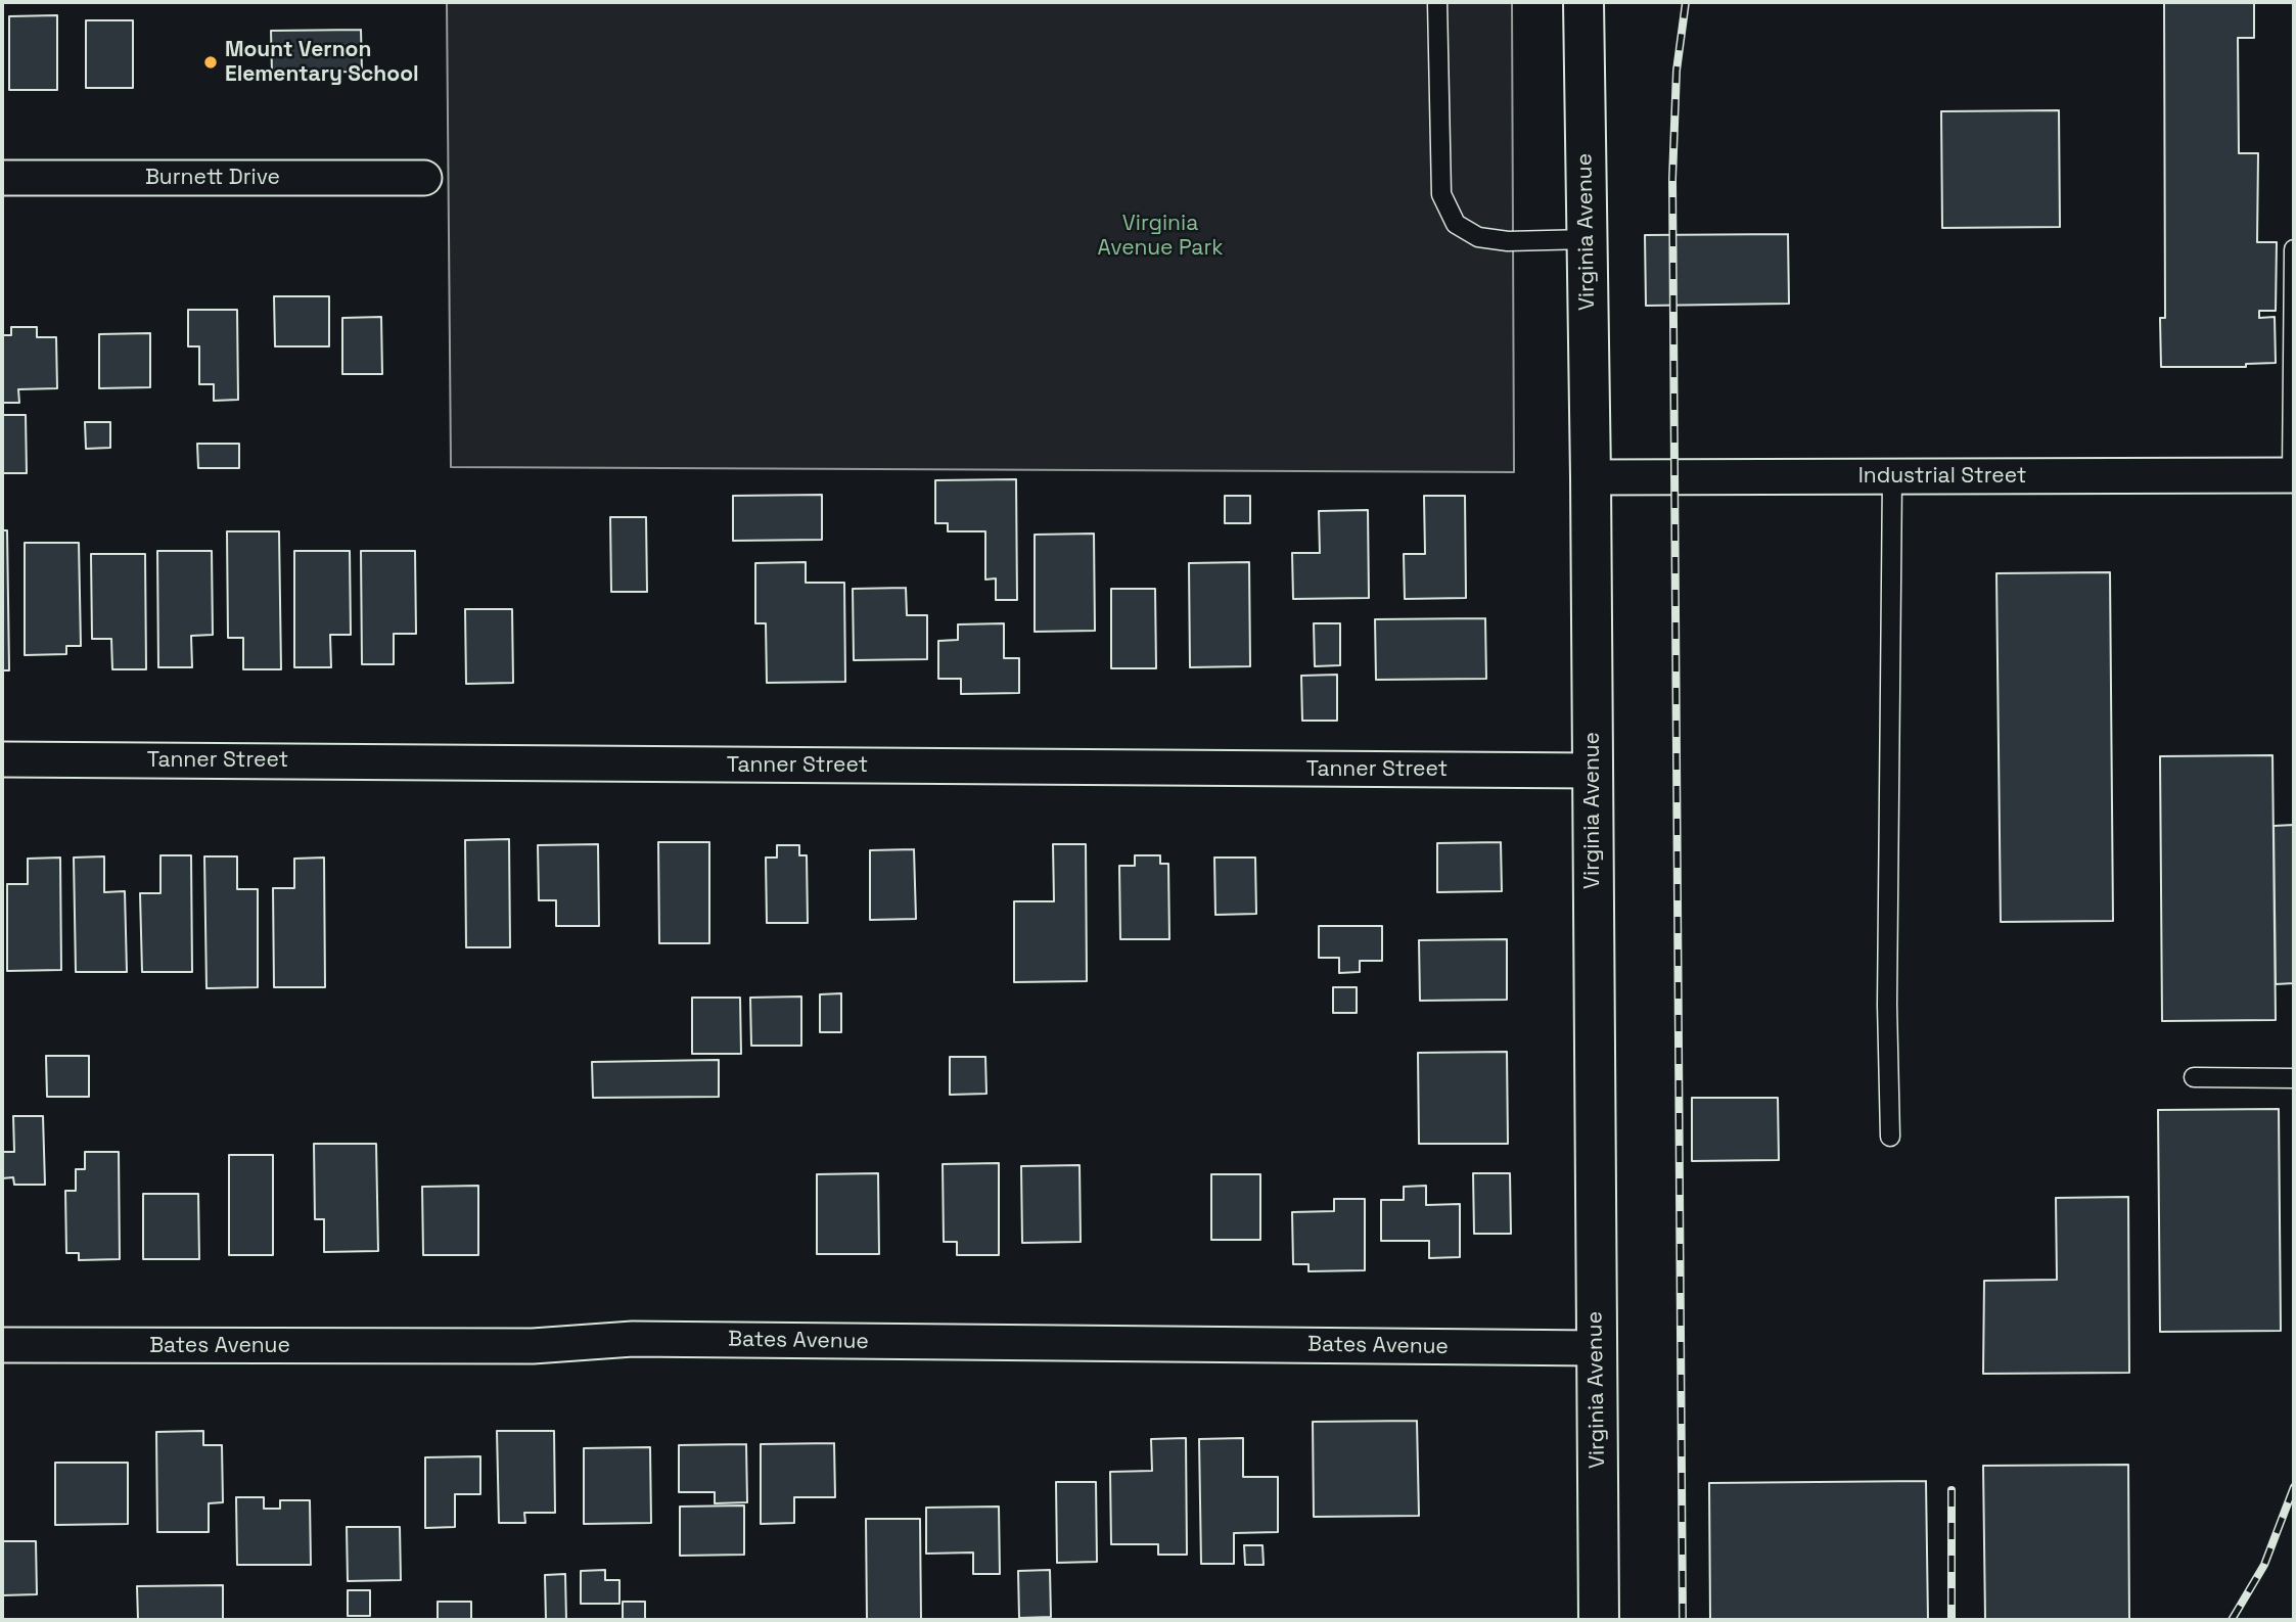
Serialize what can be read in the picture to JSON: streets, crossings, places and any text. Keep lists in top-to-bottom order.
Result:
{
  "streets": {
    "street": [
      "Burnett Drive",
      "Virginia Avenue",
      "Industrial Street",
      "Tanner Street",
      "Bates Avenue"
    ]
  },
  "crossings": [
    ["Virginia Avenue", "Industrial Street"],
    ["Virginia Avenue", "Tanner Street"],
    ["Virginia Avenue", "Bates Avenue"]
  ],
  "parks": ["Virginia Avenue Park"],
  "places": ["Mount Vernon Elementary School"]
}
